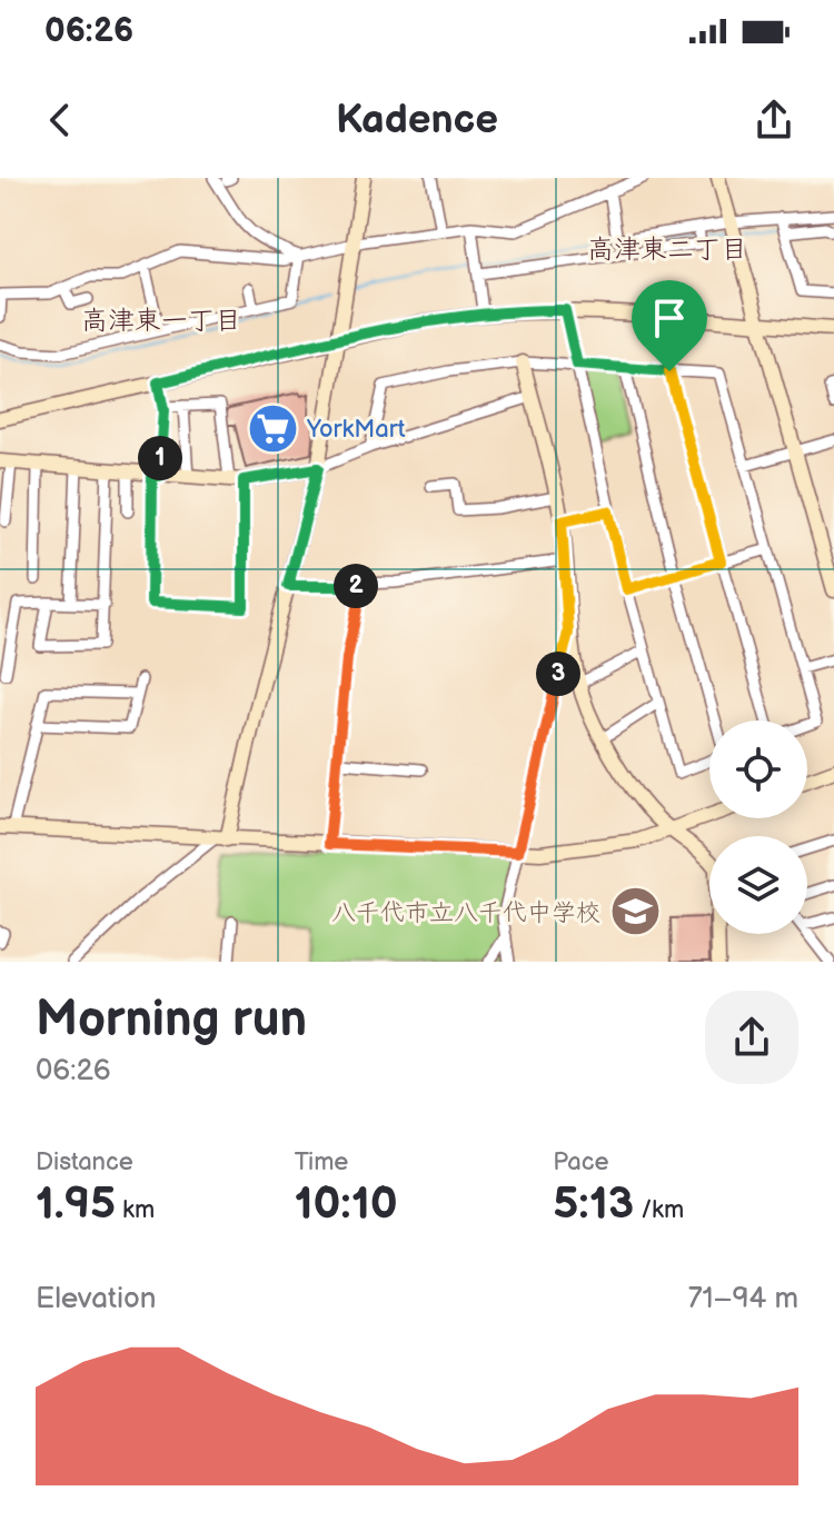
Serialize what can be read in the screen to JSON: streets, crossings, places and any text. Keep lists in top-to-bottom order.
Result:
{
  "districts": ["高津東二丁目", "高津東一丁目"],
  "places": {
    "supermarket": ["YorkMart"],
    "school or university": ["八千代市立八千代中学校"]
  },
  "page": {
    "status": "06:26",
    "header": "Kadence",
    "pins": ["1", "2", "3"],
    "heading": ["Morning run", "06:26"],
    "stats": [
      ["Distance", "1.95 km"],
      ["Time", "10:10"],
      ["Pace", "5:13 /km"]
    ],
    "chart": ["Elevation", "71–94 m"]
  }
}
